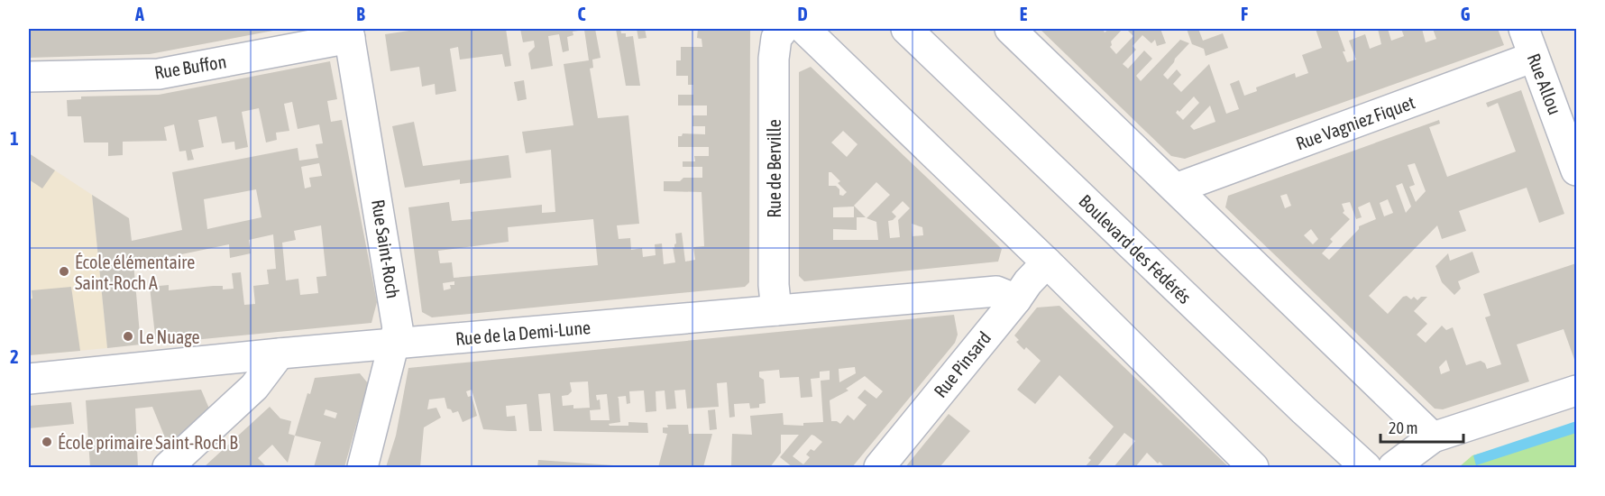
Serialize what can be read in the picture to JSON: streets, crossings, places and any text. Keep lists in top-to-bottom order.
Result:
{
  "streets": {
    "street": [
      "Rue Buffon",
      "Rue Allou",
      "Rue Vagniez Fiquet",
      "Rue de Berville",
      "Rue Saint-Roch",
      "Boulevard des Fédérés",
      "Rue de la Demi-Lune",
      "Rue Pinsard"
    ]
  },
  "crossings": [
    ["Rue Buffon", "Rue Saint-Roch"],
    ["Rue Allou", "Rue Vagniez Fiquet"],
    ["Rue de Berville", "Rue de la Demi-Lune"],
    ["Rue Saint-Roch", "Rue de la Demi-Lune"],
    ["Rue de la Demi-Lune", "Rue Pinsard"]
  ],
  "places": ["École élémentaire Saint-Roch A", "Le Nuage", "École primaire Saint-Roch B"],
  "scale_bar": "20 m",
  "grid": {
    "columns": [
      "A",
      "B",
      "C",
      "D",
      "E",
      "F",
      "G"
    ],
    "rows": ["1", "2"]
  }
}
